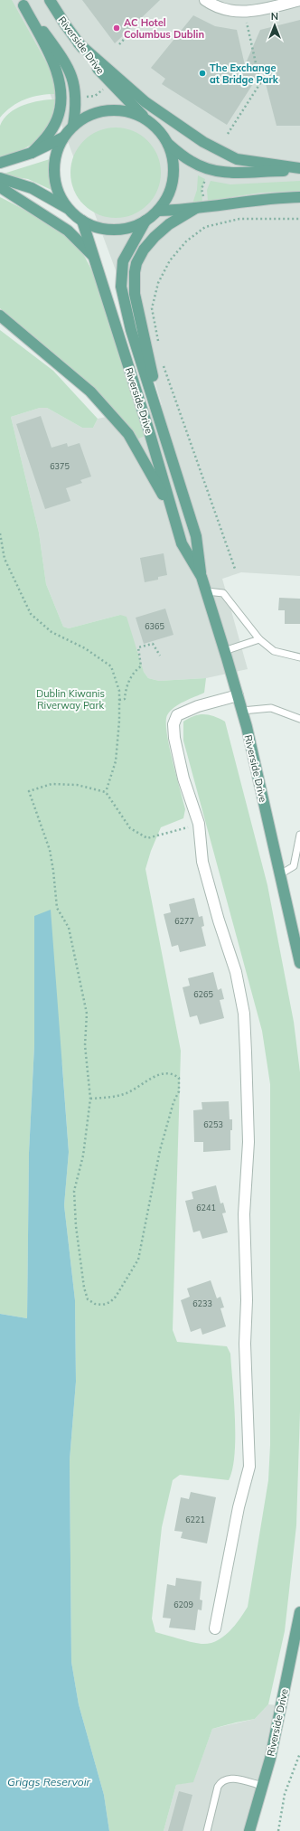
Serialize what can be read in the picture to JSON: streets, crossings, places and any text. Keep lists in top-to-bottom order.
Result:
{
  "streets": {
    "main road": ["Riverside Drive"]
  },
  "water": ["Griggs Reservoir"],
  "parks": ["Dublin Kiwanis Riverway Park"],
  "places": ["AC Hotel Columbus Dublin", "The Exchange at Bridge Park"],
  "house_numbers": [
    "6375",
    "6365",
    "6277",
    "6265",
    "6253",
    "6241",
    "6233",
    "6221",
    "6209"
  ],
  "north": "top"
}
